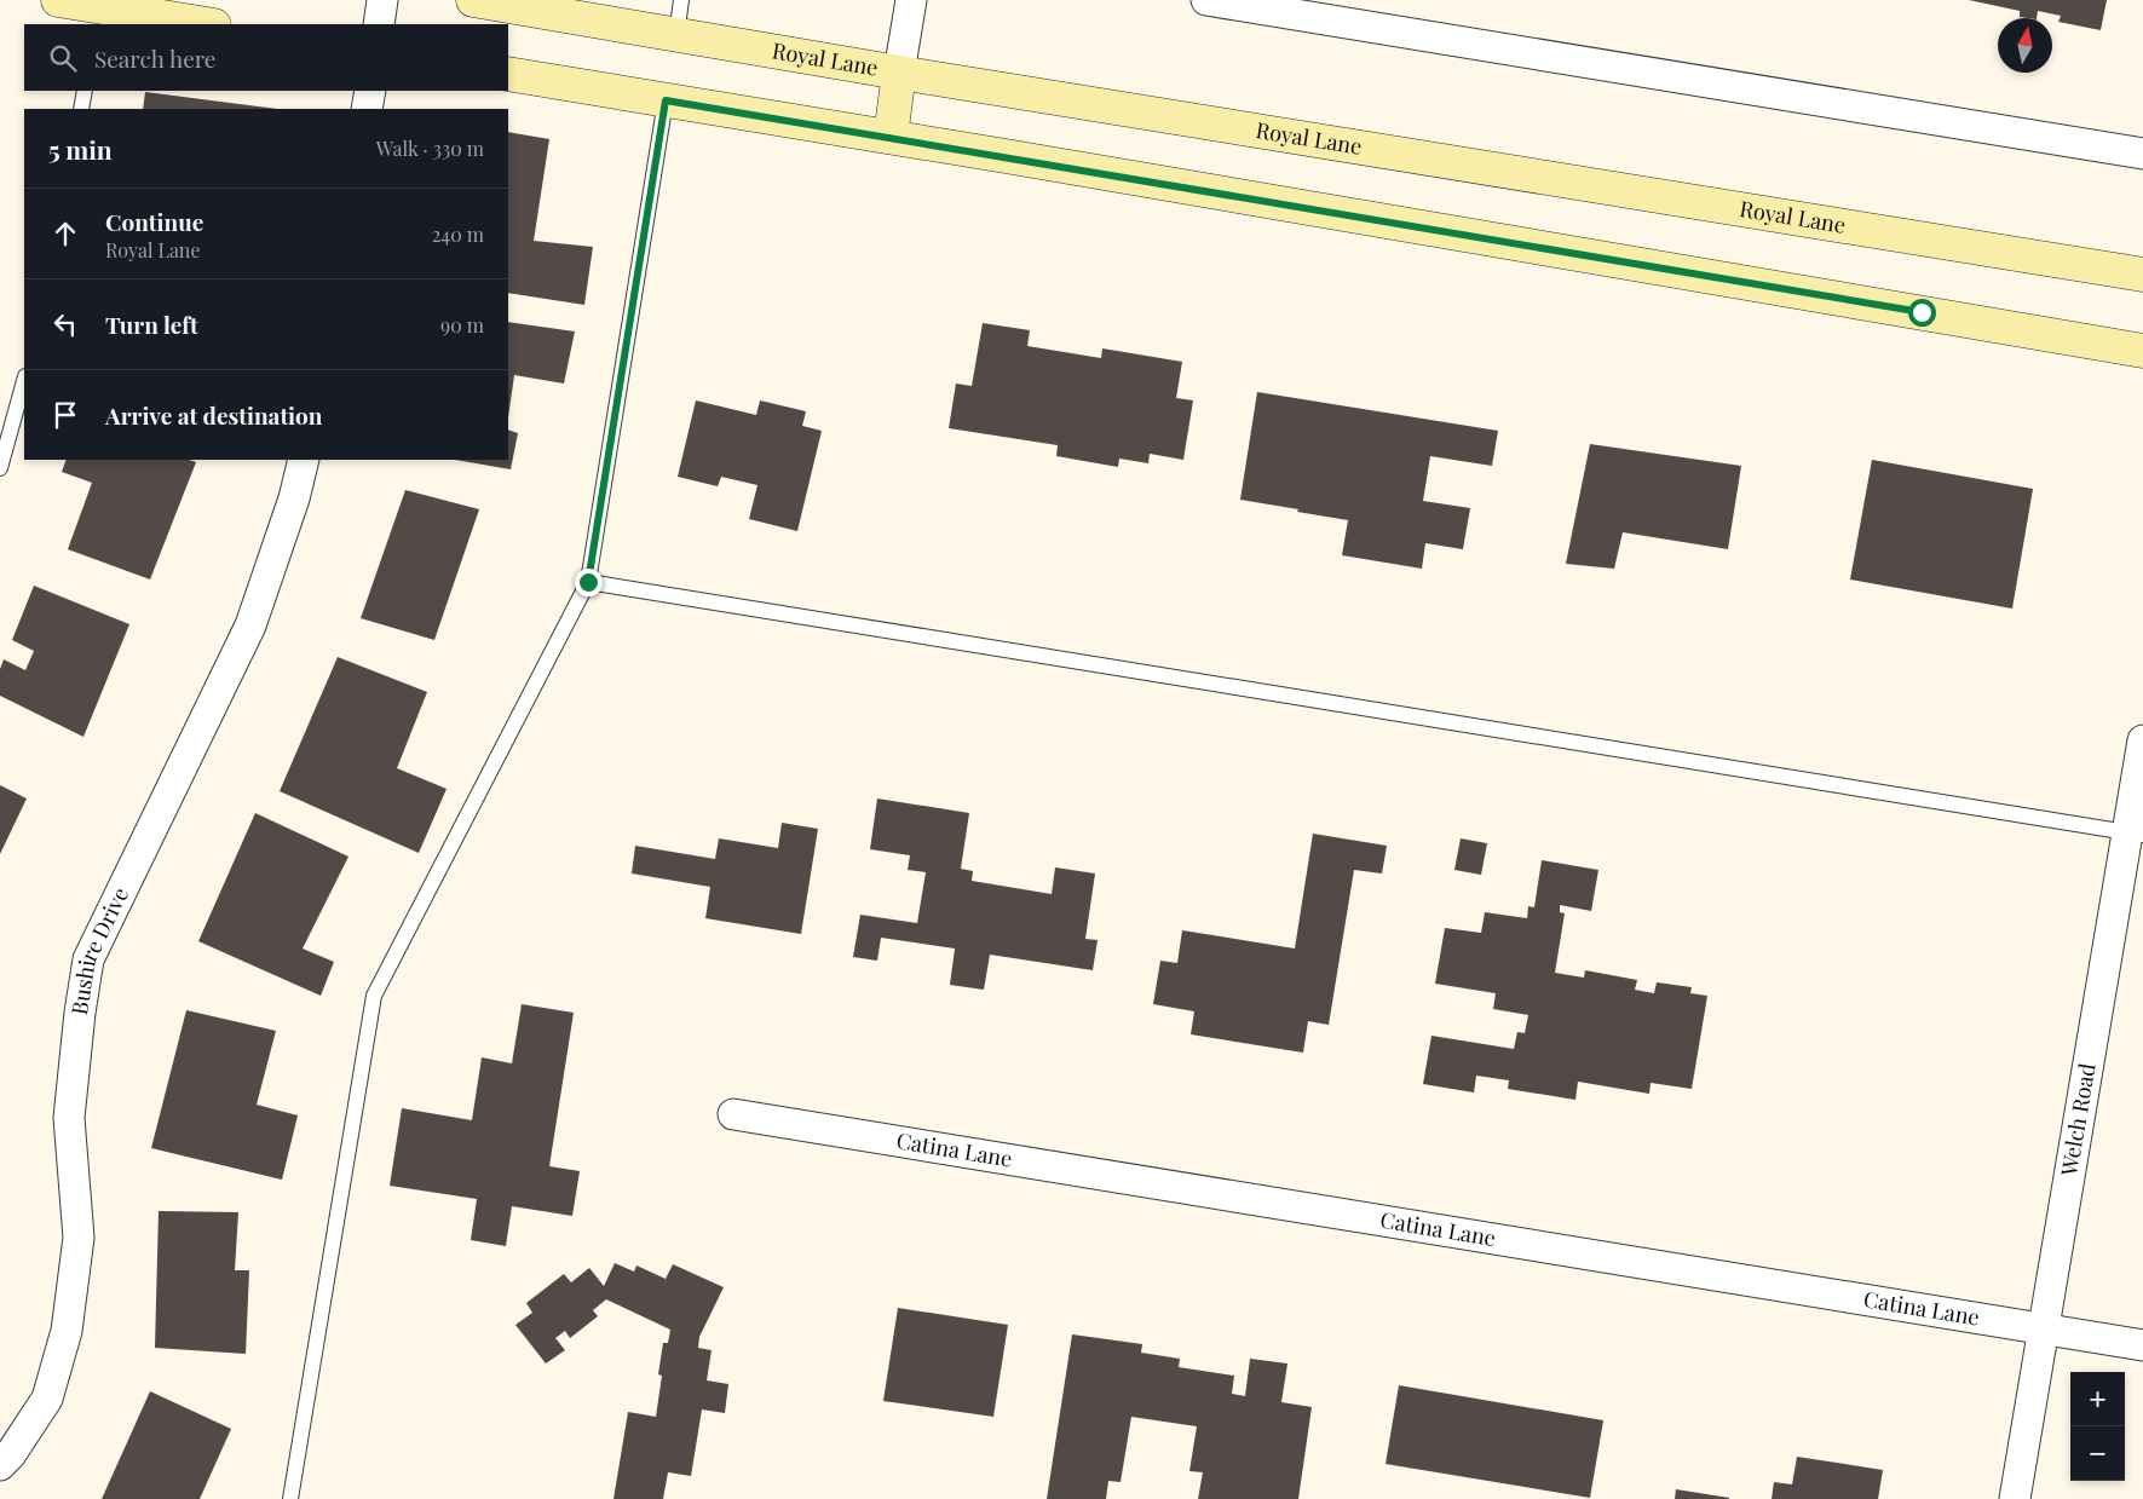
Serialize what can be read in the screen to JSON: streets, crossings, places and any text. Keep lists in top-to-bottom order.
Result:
{
  "streets": {
    "main road": ["Royal Lane"],
    "street": ["Bushire Drive", "Welch Road", "Catina Lane"]
  },
  "crossings": [
    ["Welch Road", "Catina Lane"]
  ],
  "north": "top",
  "page": {
    "search": "Search here",
    "heading": ["5 min", "Walk · 330 m"],
    "list": [
      ["Continue", "Royal Lane", "240 m"],
      ["Turn left", "90 m"],
      "Arrive at destination"
    ],
    "map_buttons": ["+", "−"]
  }
}
